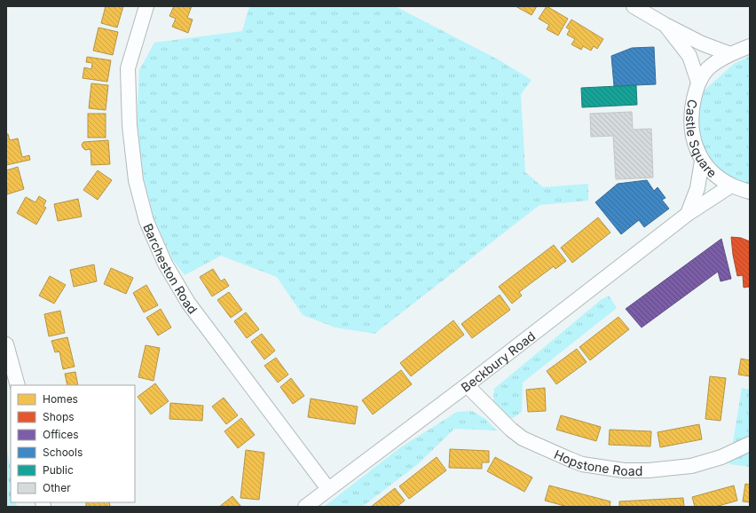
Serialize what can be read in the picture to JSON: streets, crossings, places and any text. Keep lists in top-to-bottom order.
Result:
{
  "streets": {
    "street": [
      "Castle Square",
      "Barcheston Road",
      "Beckbury Road",
      "Hopstone Road"
    ]
  },
  "crossings": [
    ["Castle Square", "Beckbury Road"],
    ["Barcheston Road", "Beckbury Road"],
    ["Beckbury Road", "Hopstone Road"]
  ],
  "legend": [
    "Homes",
    "Shops",
    "Offices",
    "Schools",
    "Public",
    "Other"
  ]
}
